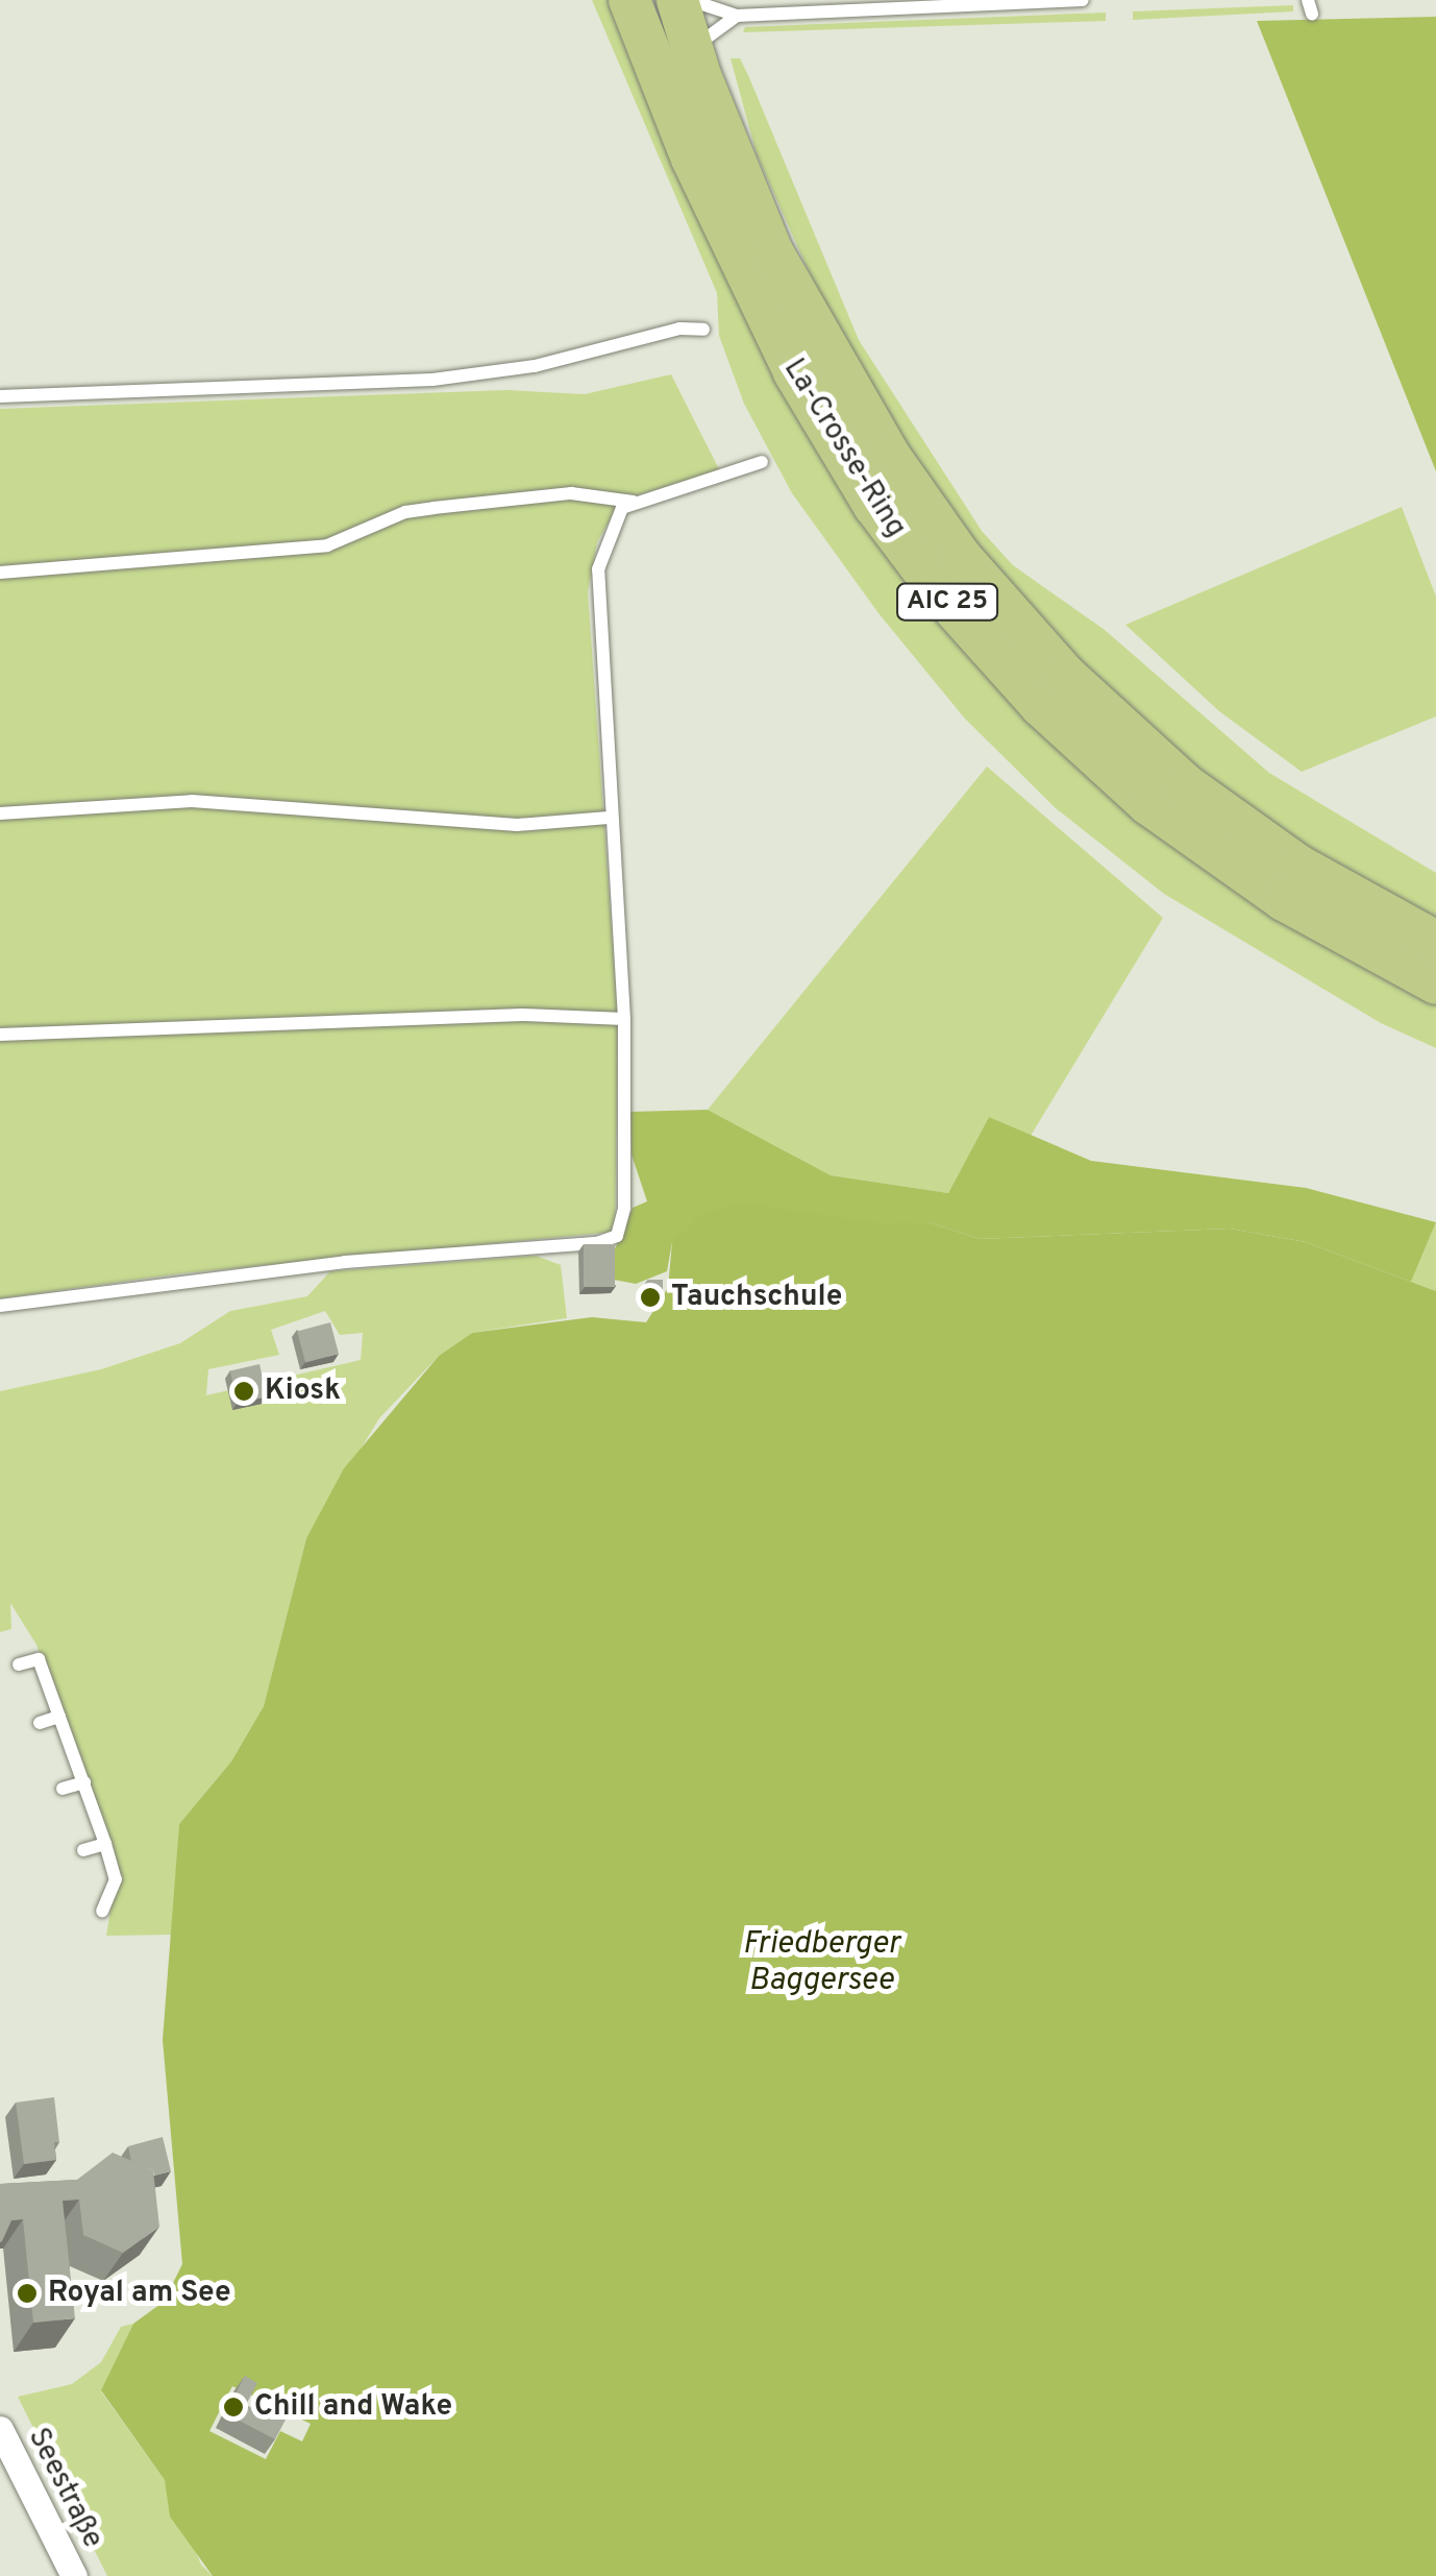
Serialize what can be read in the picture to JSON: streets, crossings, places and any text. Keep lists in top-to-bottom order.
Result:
{
  "streets": {
    "main road": ["La-Crosse-Ring", "AIC 25"],
    "street": ["Seestraße"]
  },
  "water": ["Friedberger Baggersee"],
  "places": [
    "Tauchschule",
    "Kiosk",
    "Royal am See",
    "Chill and Wake"
  ]
}
